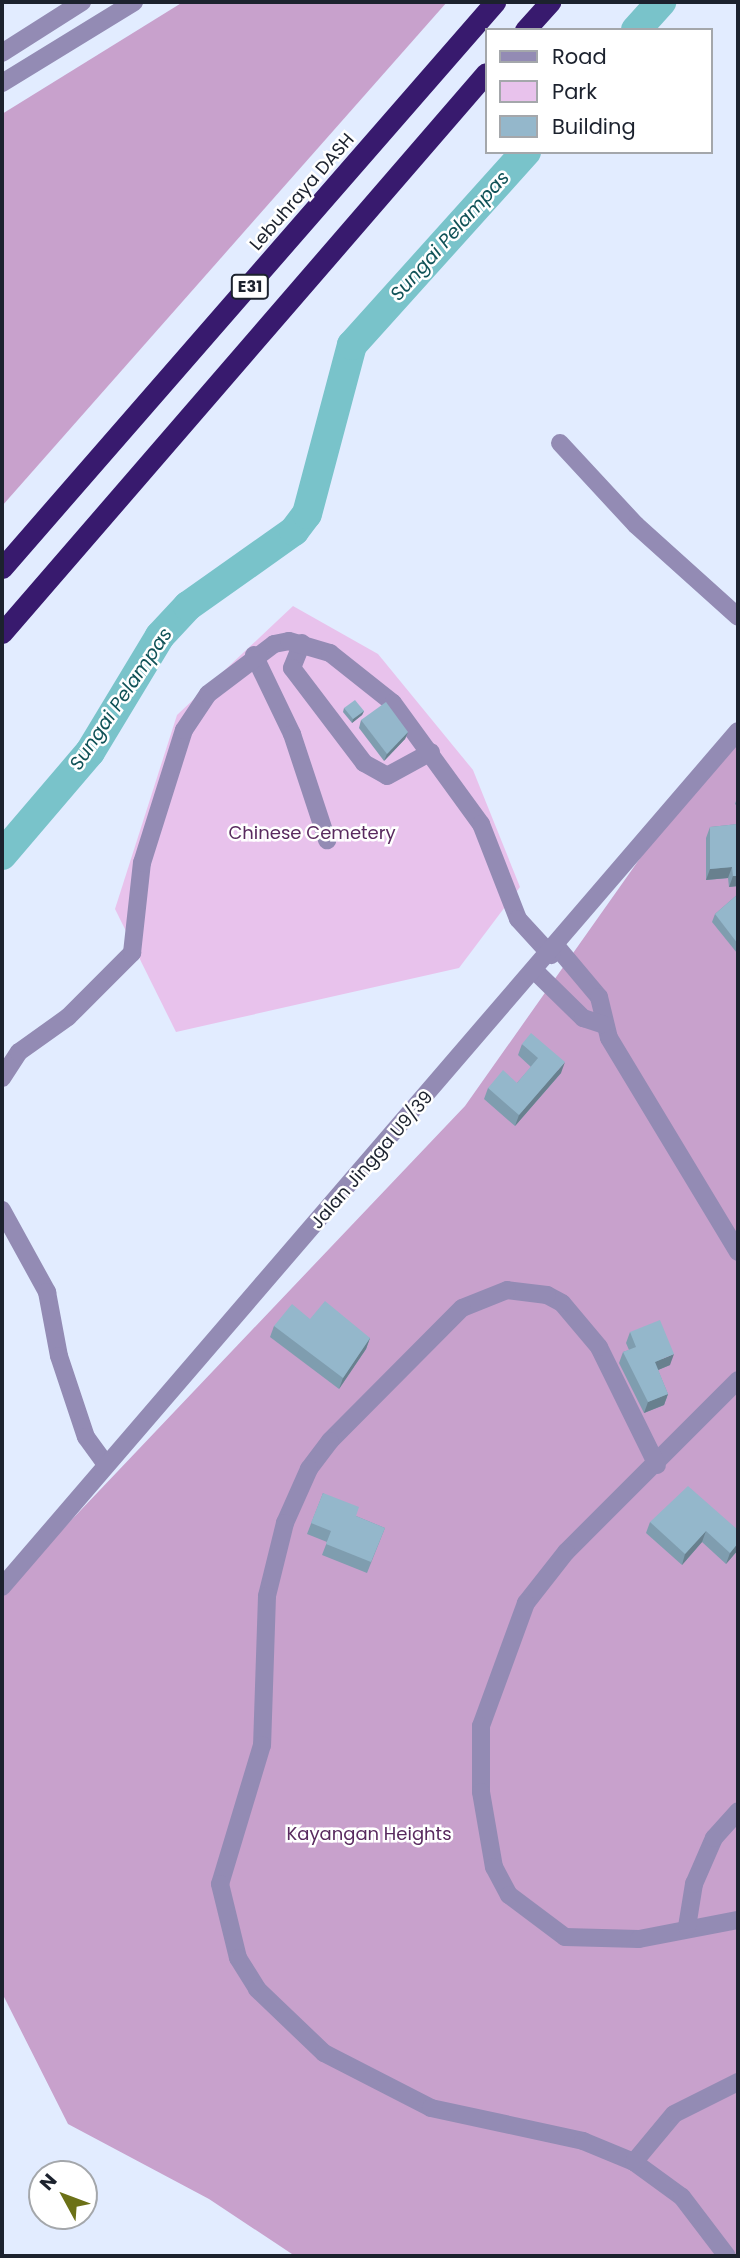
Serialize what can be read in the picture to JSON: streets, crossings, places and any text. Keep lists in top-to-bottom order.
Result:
{
  "streets": {
    "highway": ["Lebuhraya DASH", "E31"],
    "street": ["Jalan Jingga U9/39"]
  },
  "water": ["Sungai Pelampas"],
  "parks": ["Chinese Cemetery", "Kayangan Heights"],
  "legend": ["Road", "Park", "Building"],
  "north": "top left"
}
